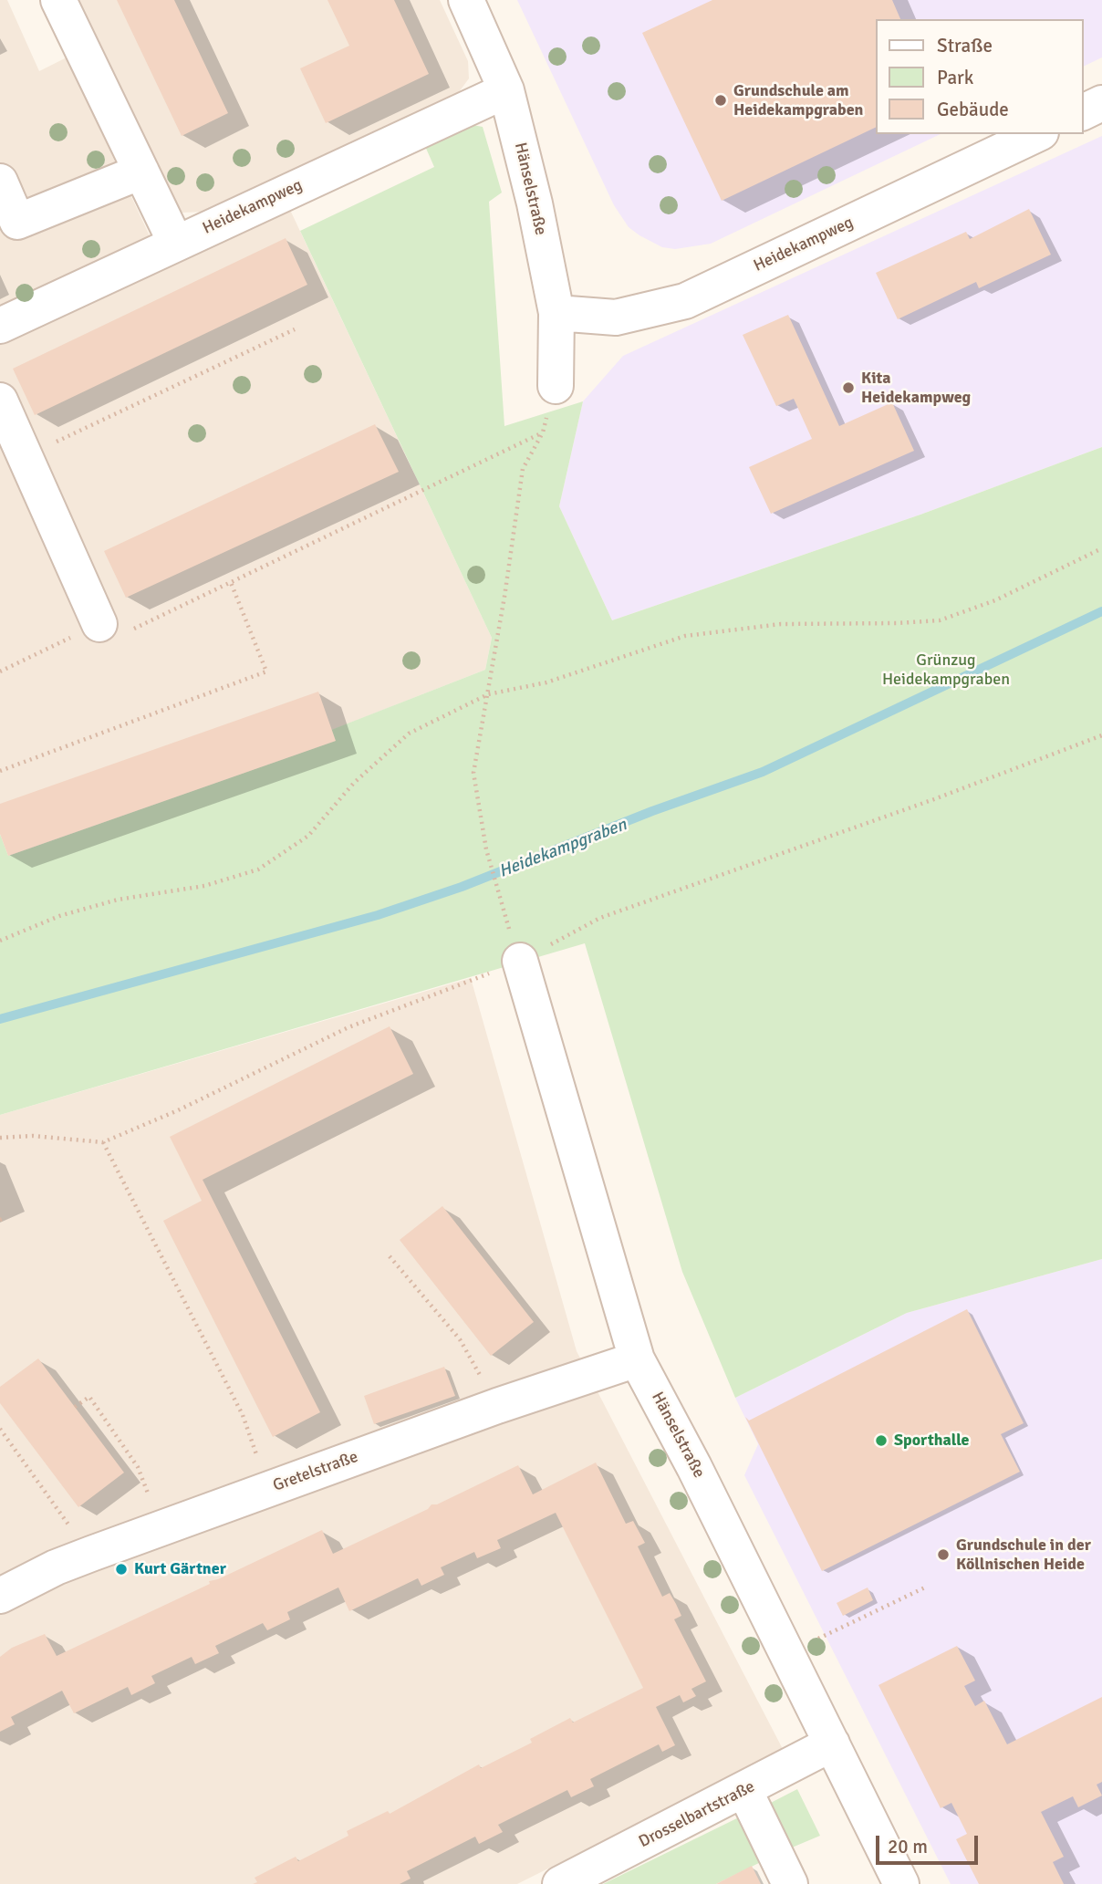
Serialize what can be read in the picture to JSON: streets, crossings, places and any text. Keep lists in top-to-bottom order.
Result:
{
  "streets": {
    "street": [
      "Hänselstraße",
      "Heidekampweg",
      "Gretelstraße",
      "Drosselbartstraße"
    ]
  },
  "crossings": [
    ["Hänselstraße", "Heidekampweg"],
    ["Hänselstraße", "Gretelstraße"],
    ["Hänselstraße", "Drosselbartstraße"]
  ],
  "water": ["Heidekampgraben"],
  "parks": ["Grünzug Heidekampgraben"],
  "places": [
    "Grundschule am Heidekampgraben",
    "Kita Heidekampweg",
    "Sporthalle",
    "Grundschule in der Köllnischen Heide",
    "Kurt Gärtner"
  ],
  "legend": ["Straße", "Park", "Gebäude"],
  "scale_bar": "20 m"
}
